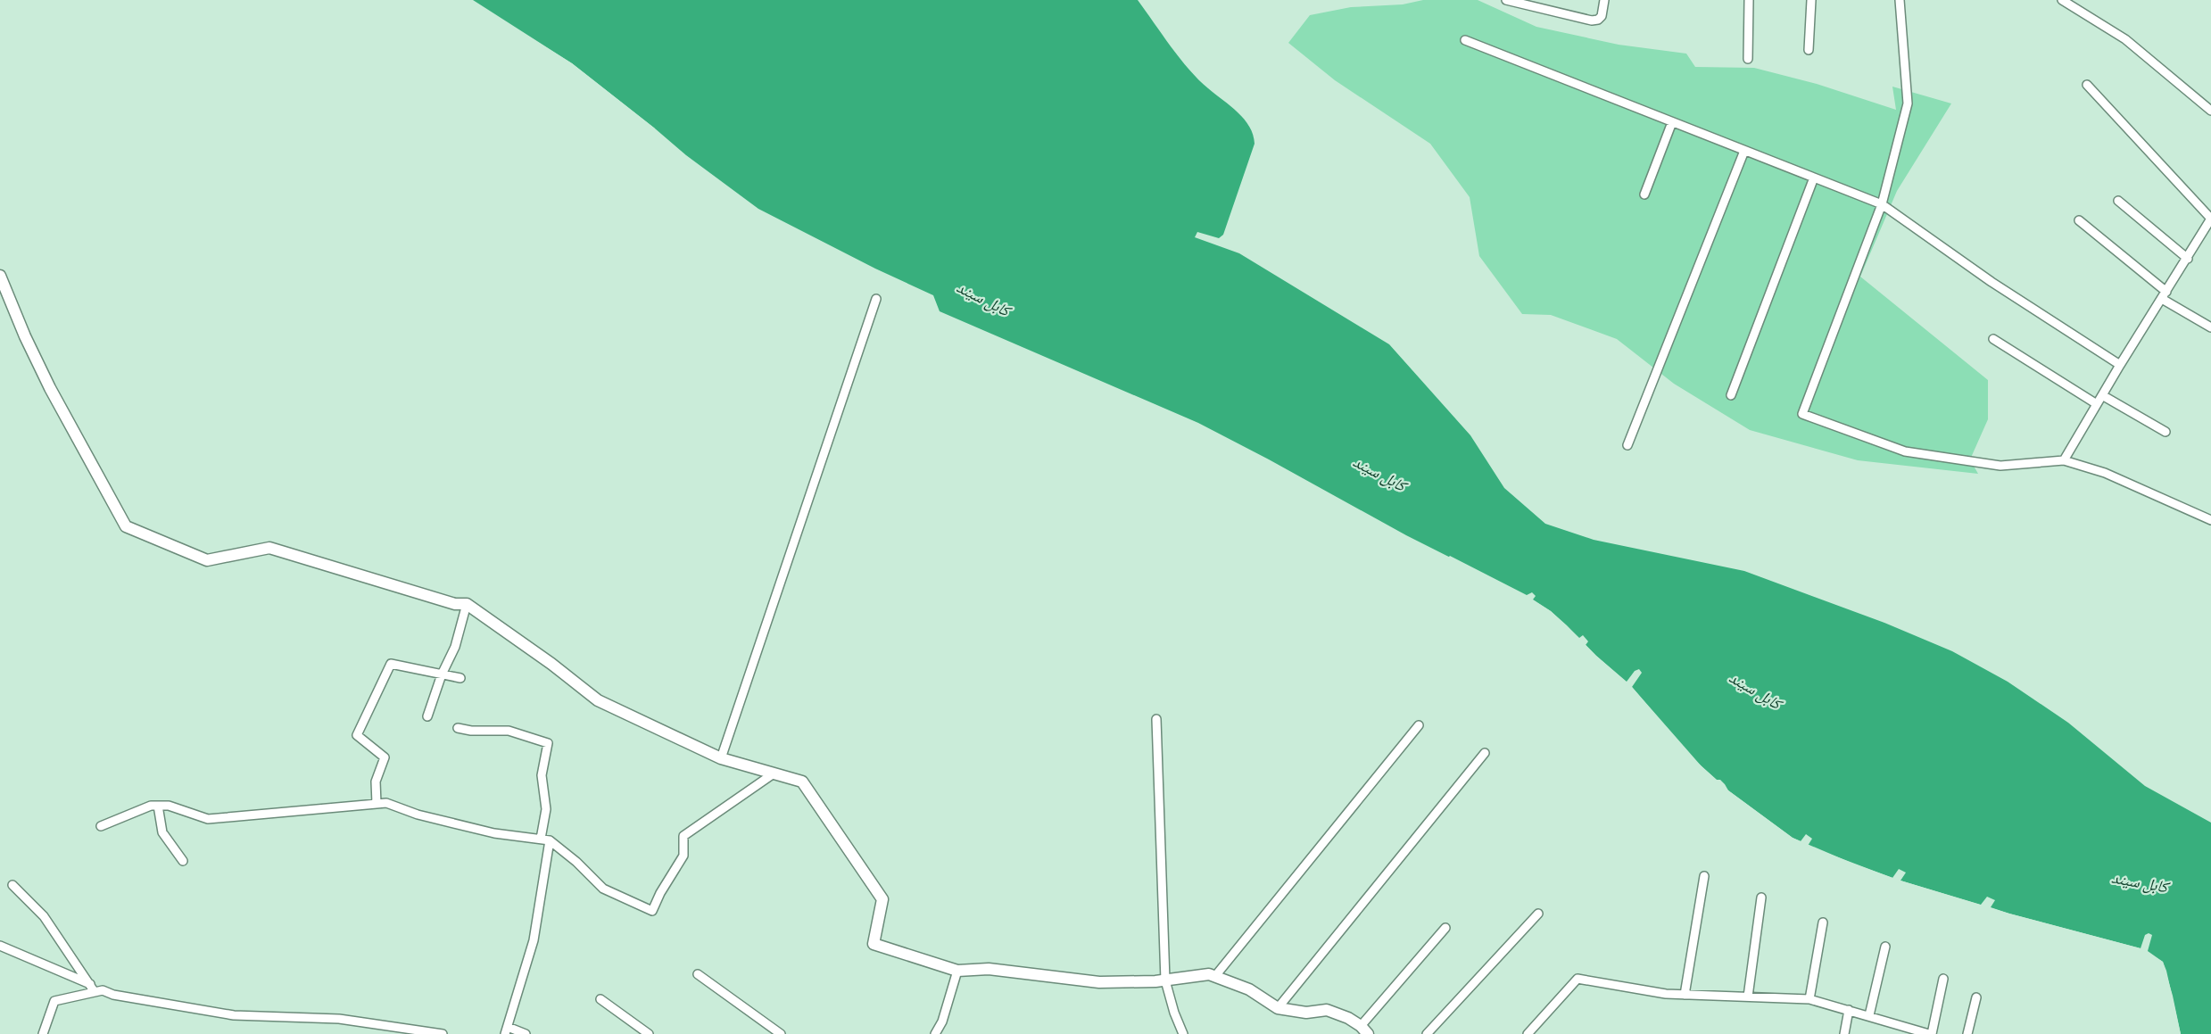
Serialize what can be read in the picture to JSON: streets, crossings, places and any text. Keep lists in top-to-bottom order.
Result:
{
  "water": ["کابل سيند"]
}
